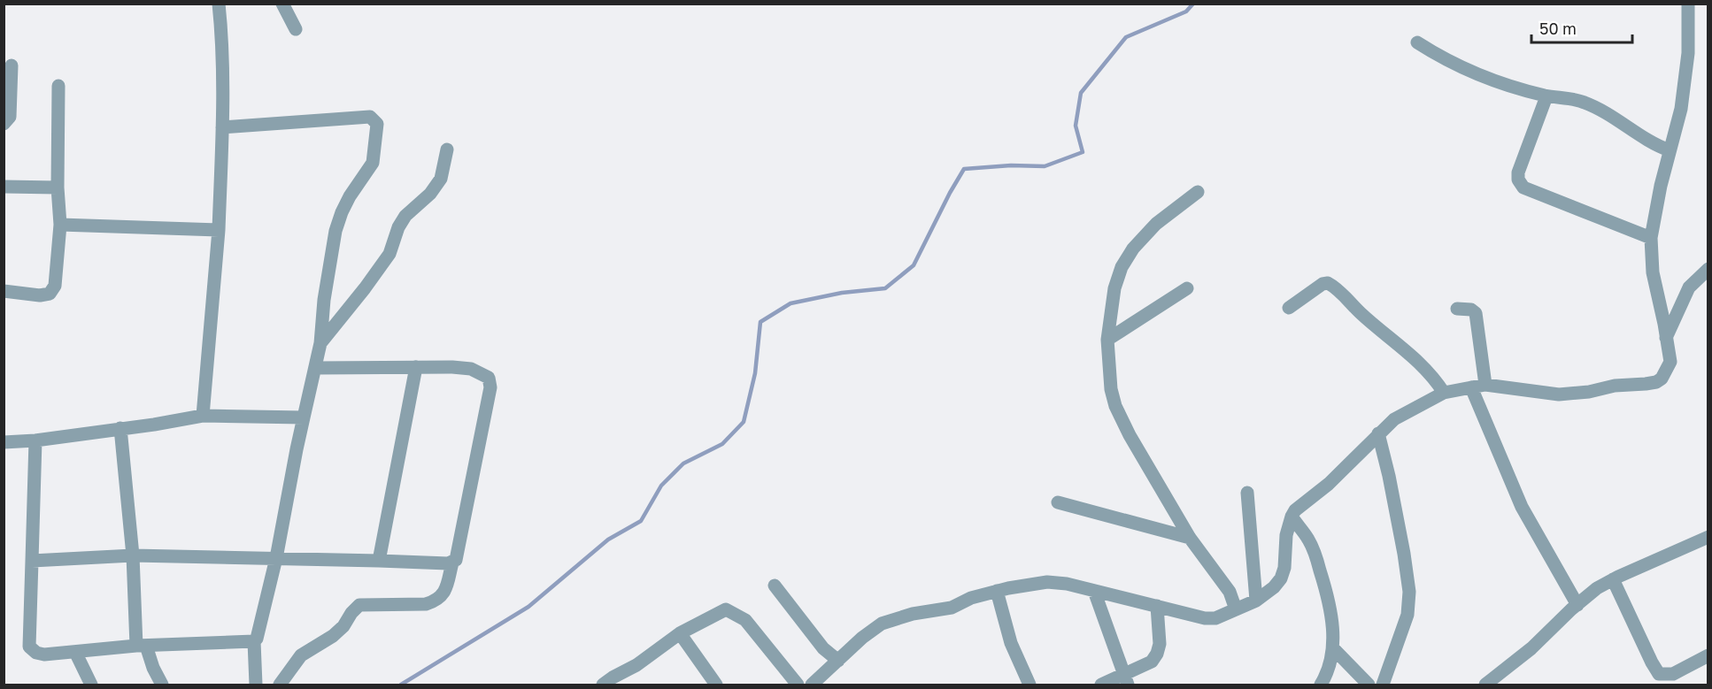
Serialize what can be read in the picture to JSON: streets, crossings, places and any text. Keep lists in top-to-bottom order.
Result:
{
  "scale_bar": "50 m"
}
